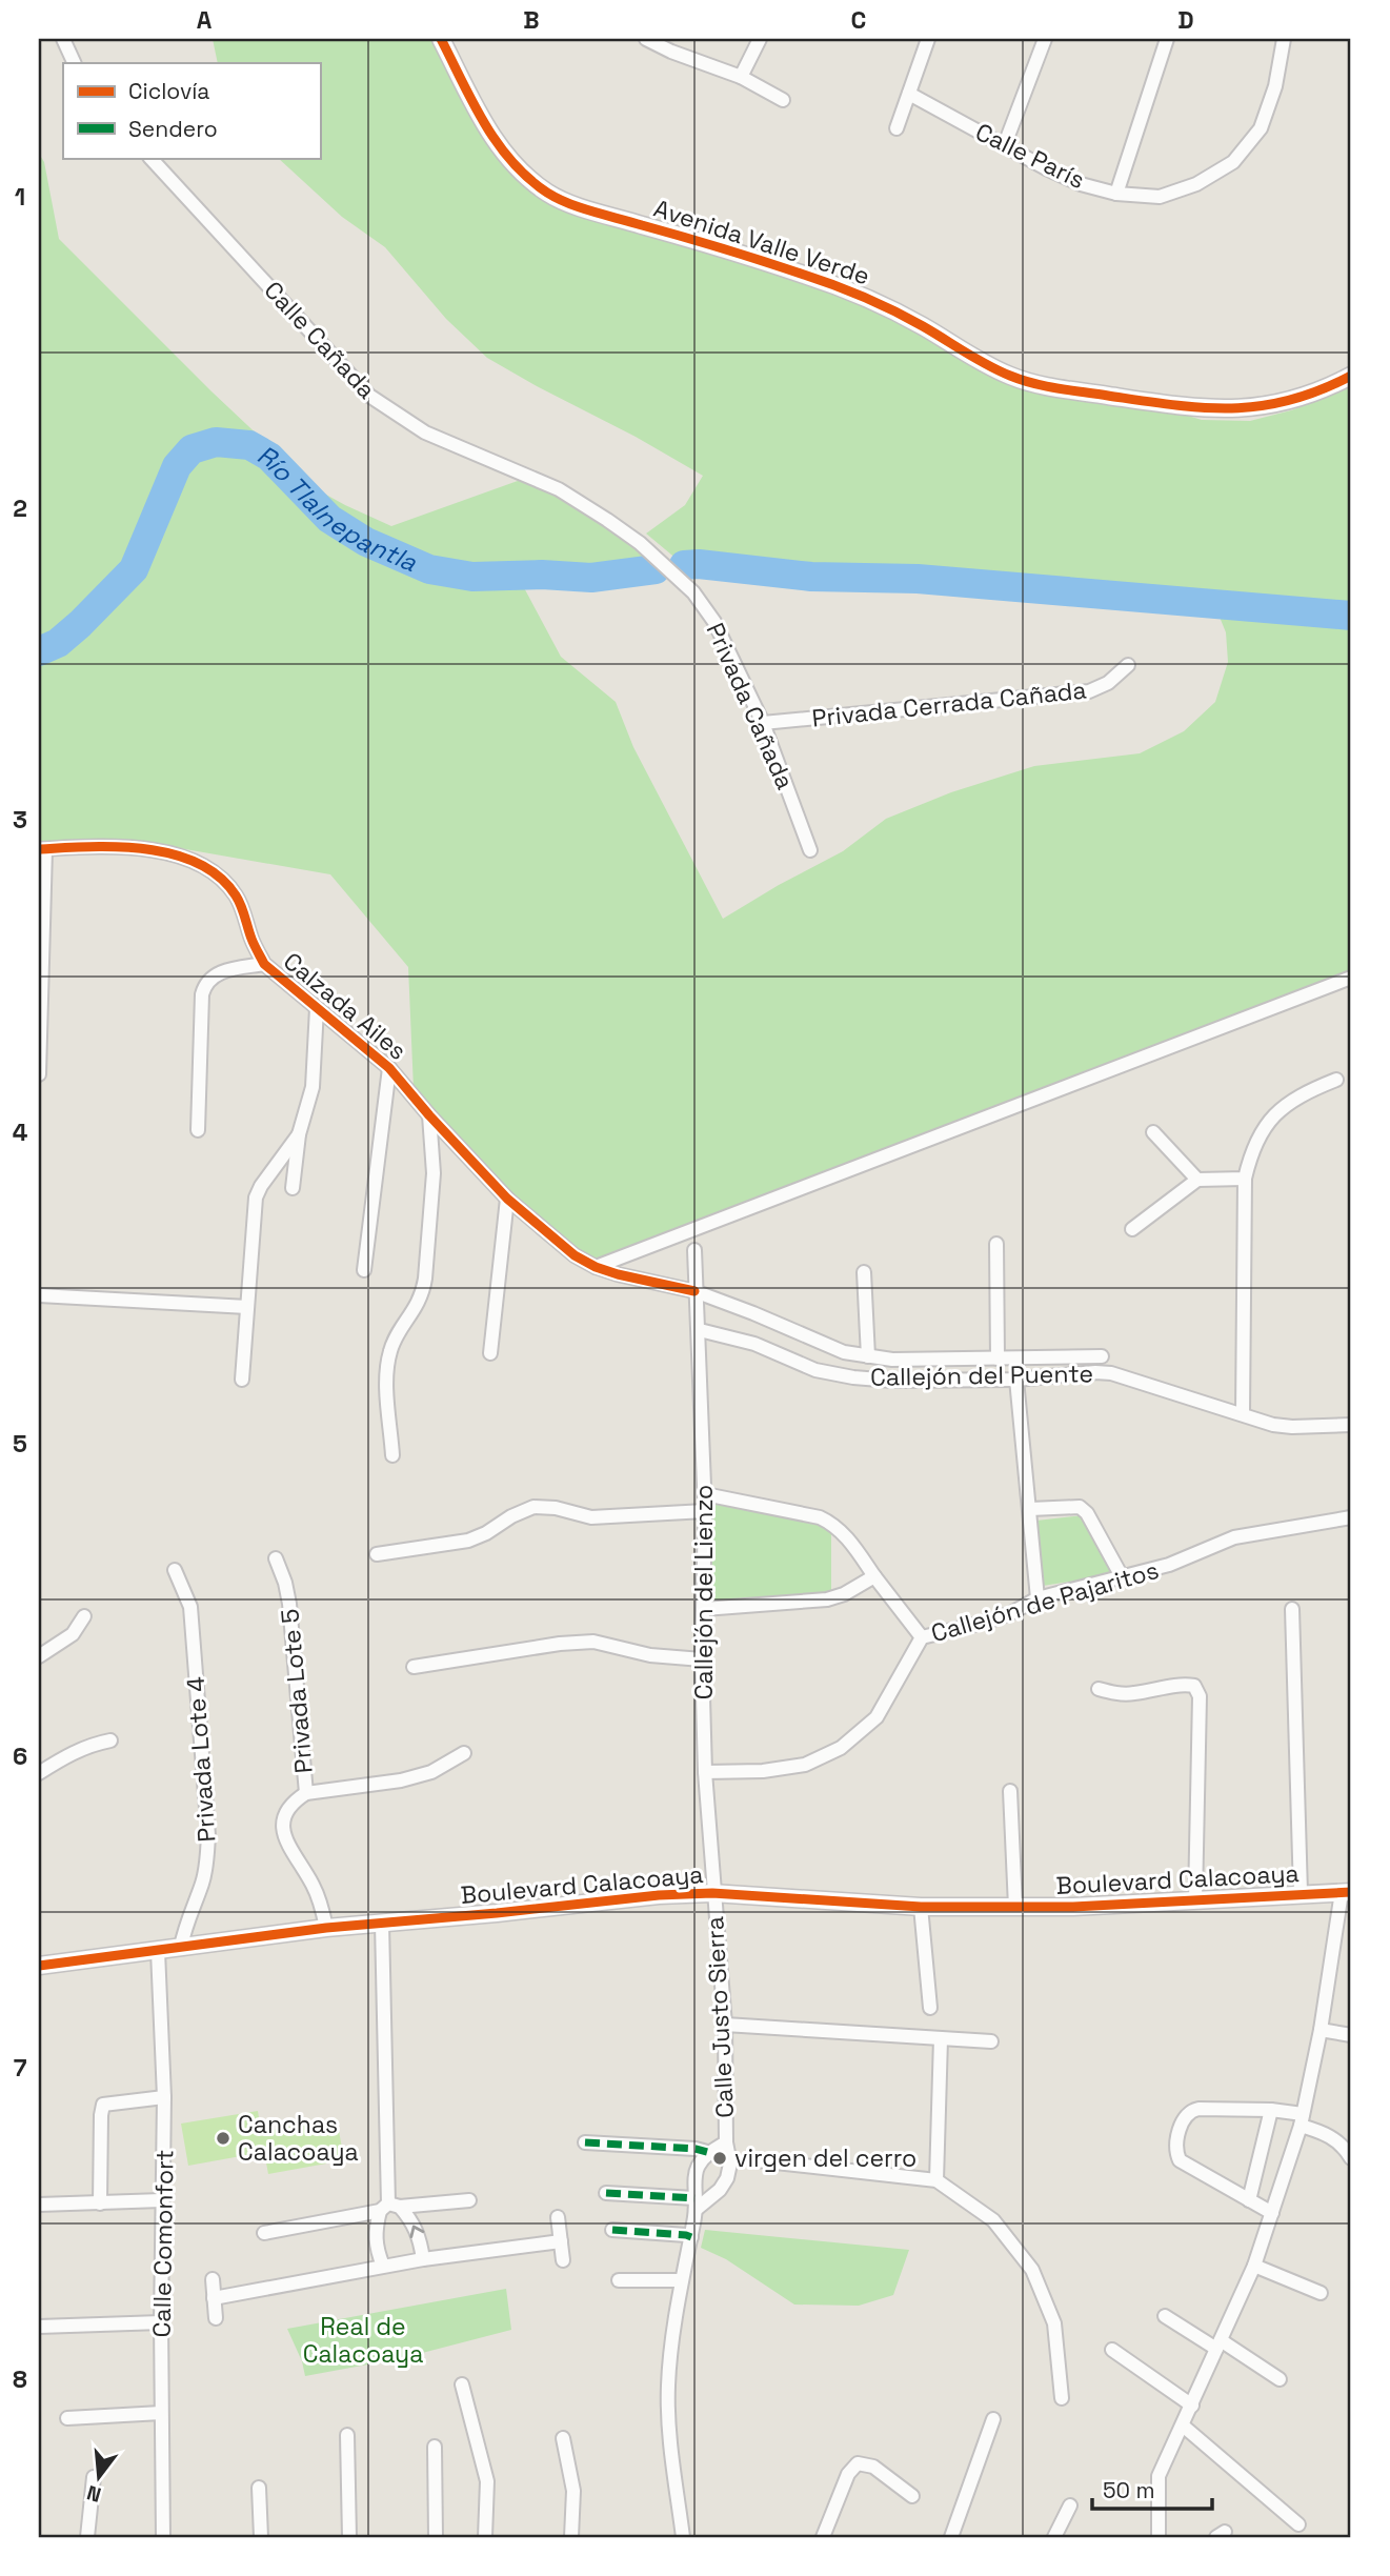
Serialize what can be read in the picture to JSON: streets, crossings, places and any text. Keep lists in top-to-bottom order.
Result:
{
  "streets": {
    "street": [
      "Calle París",
      "Avenida Valle Verde",
      "Calle Cañada",
      "Privada Cerrada Cañada",
      "Privada Cañada",
      "Calzada Ailes",
      "Callejón del Puente",
      "Callejón del Lienzo",
      "Callejón de Pajaritos",
      "Privada Lote 5",
      "Privada Lote 4",
      "Boulevard Calacoaya",
      "Calle Justo Sierra",
      "Calle Comonfort"
    ]
  },
  "crossings": [
    ["Calle Cañada", "Privada Cañada"],
    ["Privada Cerrada Cañada", "Privada Cañada"],
    ["Calzada Ailes", "Callejón del Lienzo"],
    ["Callejón del Puente", "Callejón del Lienzo"],
    ["Callejón del Lienzo", "Callejón de Pajaritos"],
    ["Callejón del Lienzo", "Boulevard Calacoaya"],
    ["Callejón del Lienzo", "Calle Justo Sierra"],
    ["Privada Lote 4", "Boulevard Calacoaya"],
    ["Boulevard Calacoaya", "Calle Justo Sierra"],
    ["Boulevard Calacoaya", "Calle Comonfort"]
  ],
  "water": ["Río Tlalnepantla"],
  "parks": ["Real de Calacoaya"],
  "places": ["Canchas Calacoaya", "virgen del cerro"],
  "legend": ["Ciclovía", "Sendero"],
  "scale_bar": "50 m",
  "north": "bottom",
  "grid": {
    "columns": [
      "A",
      "B",
      "C",
      "D"
    ],
    "rows": [
      "1",
      "2",
      "3",
      "4",
      "5",
      "6",
      "7",
      "8"
    ]
  }
}
